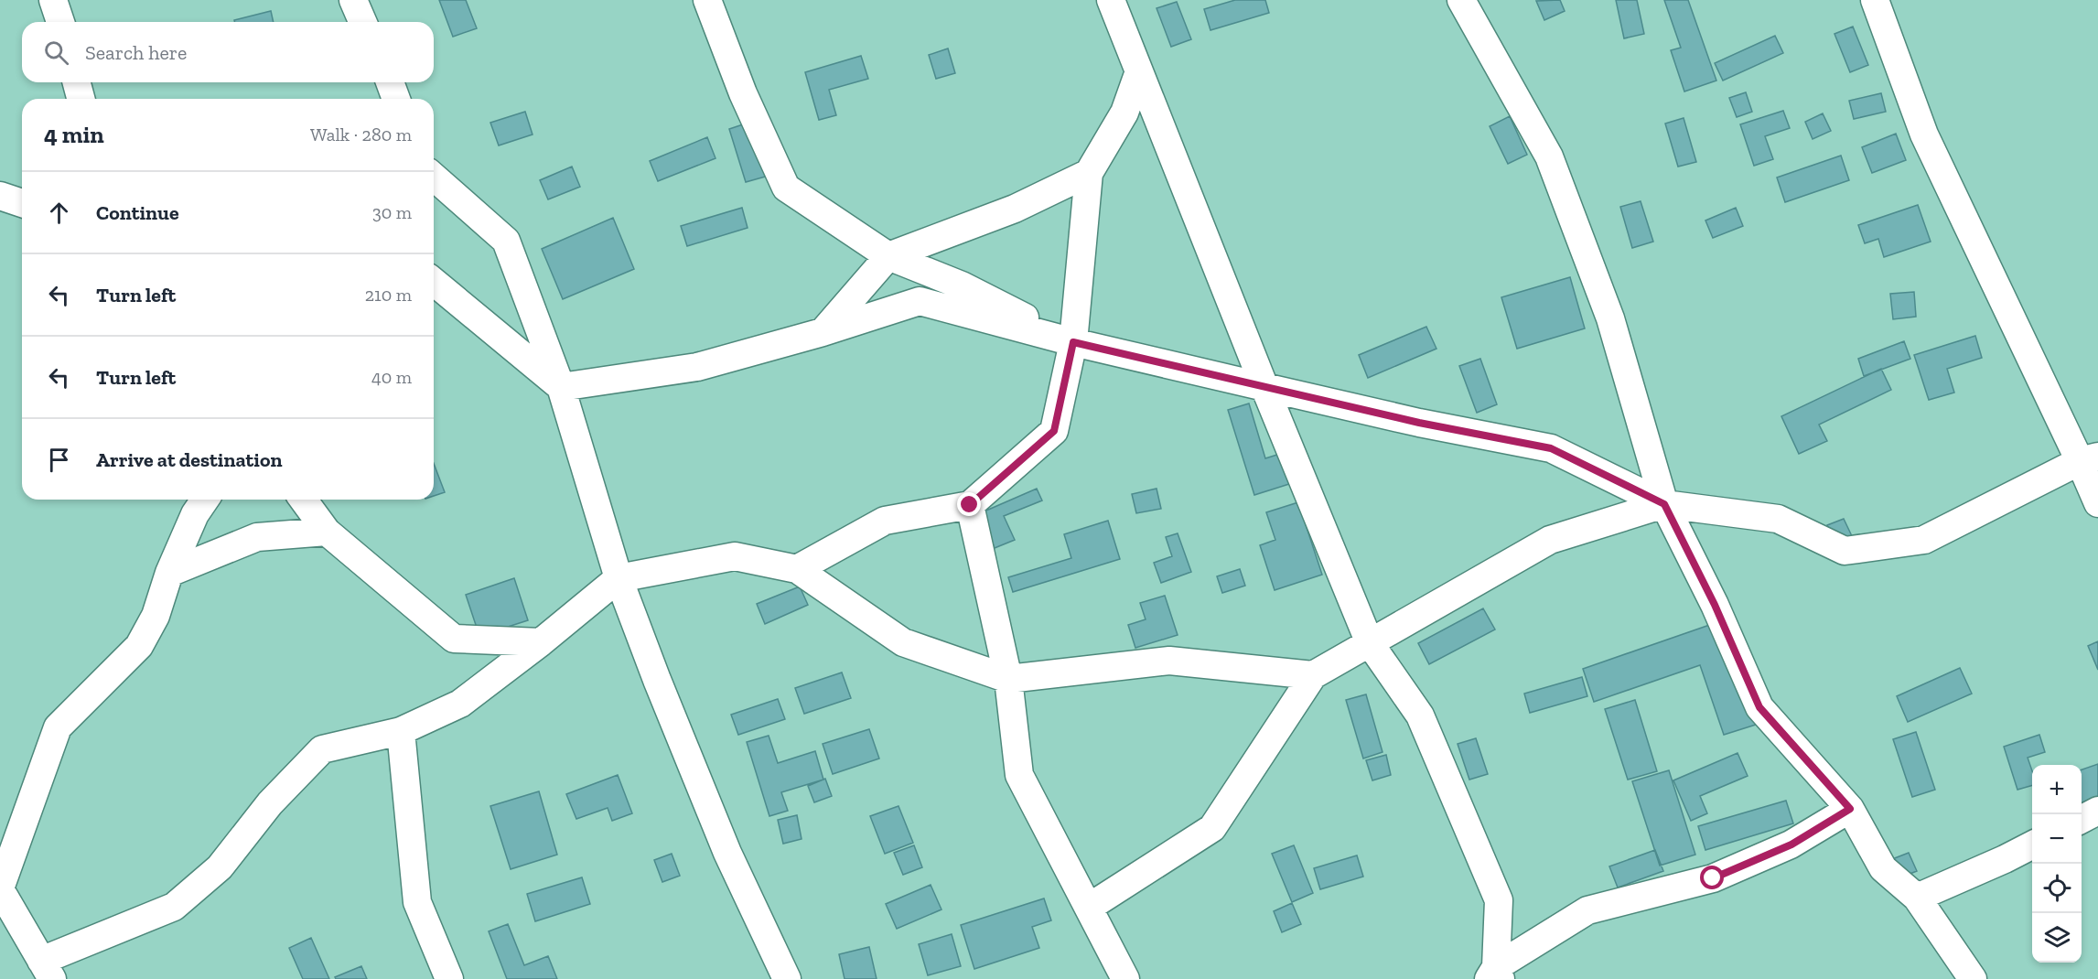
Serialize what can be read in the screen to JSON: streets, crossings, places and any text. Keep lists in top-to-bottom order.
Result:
{
  "page": {
    "search": "Search here",
    "heading": ["4 min", "Walk · 280 m"],
    "list": [
      ["Continue", "30 m"],
      ["Turn left", "210 m"],
      ["Turn left", "40 m"],
      "Arrive at destination"
    ],
    "map_buttons": ["+", "−"]
  }
}
